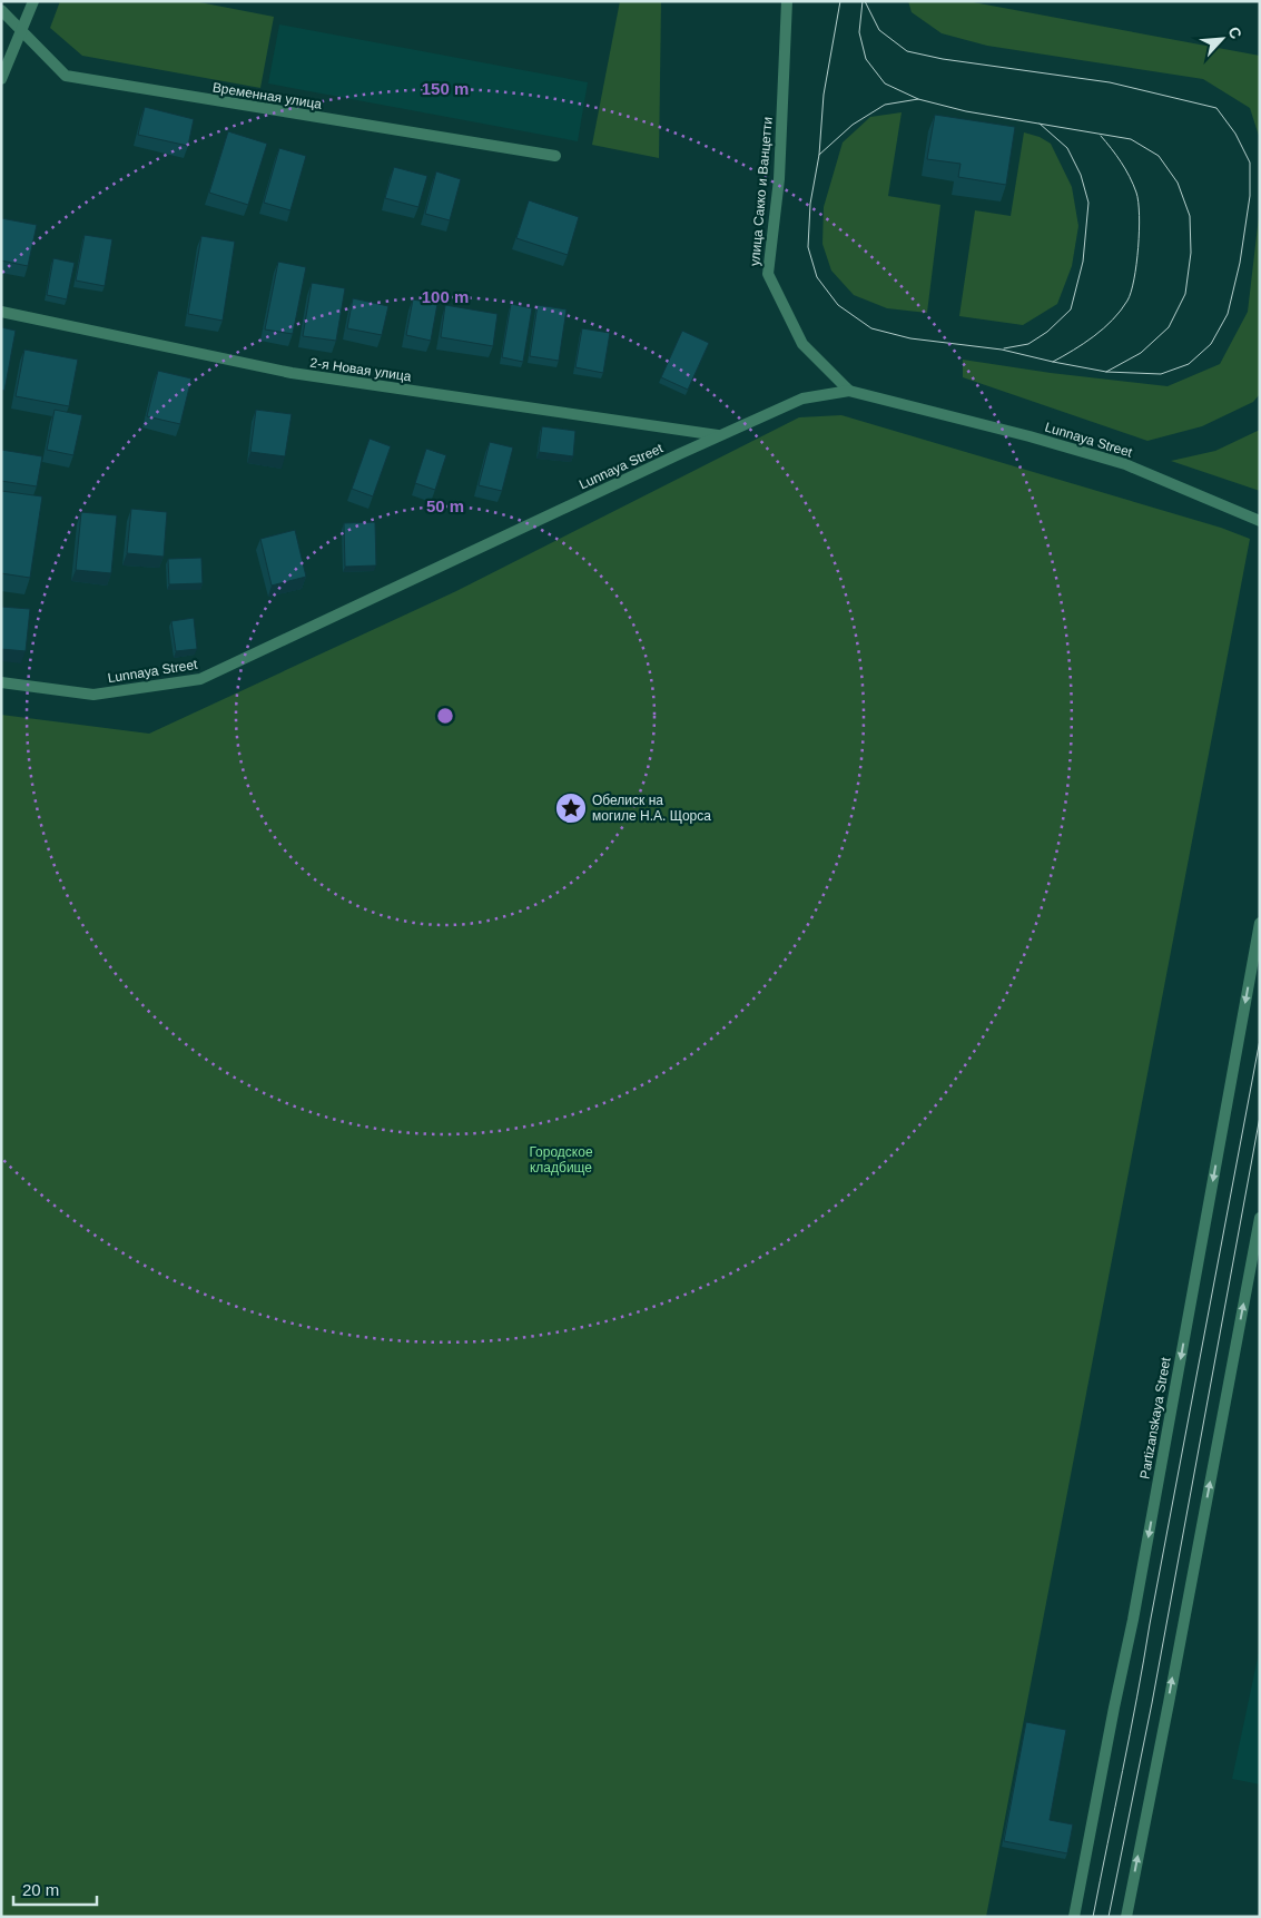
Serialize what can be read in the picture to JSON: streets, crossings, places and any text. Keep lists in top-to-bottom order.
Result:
{
  "streets": {
    "street": [
      "Временная улица",
      "улица Сакко и Ванцетти",
      "2-я Новая улица",
      "Lunnaya Street",
      "Partizanskaya Street"
    ]
  },
  "crossings": [
    ["улица Сакко и Ванцетти", "Lunnaya Street"],
    ["2-я Новая улица", "Lunnaya Street"]
  ],
  "parks": ["Городское кладбище"],
  "places": {
    "place": ["Обелиск на могиле Н.А. Щорса"]
  },
  "scale_bar": "20 m",
  "north": "top right",
  "rings": ["150 m", "100 m", "50 m"]
}
